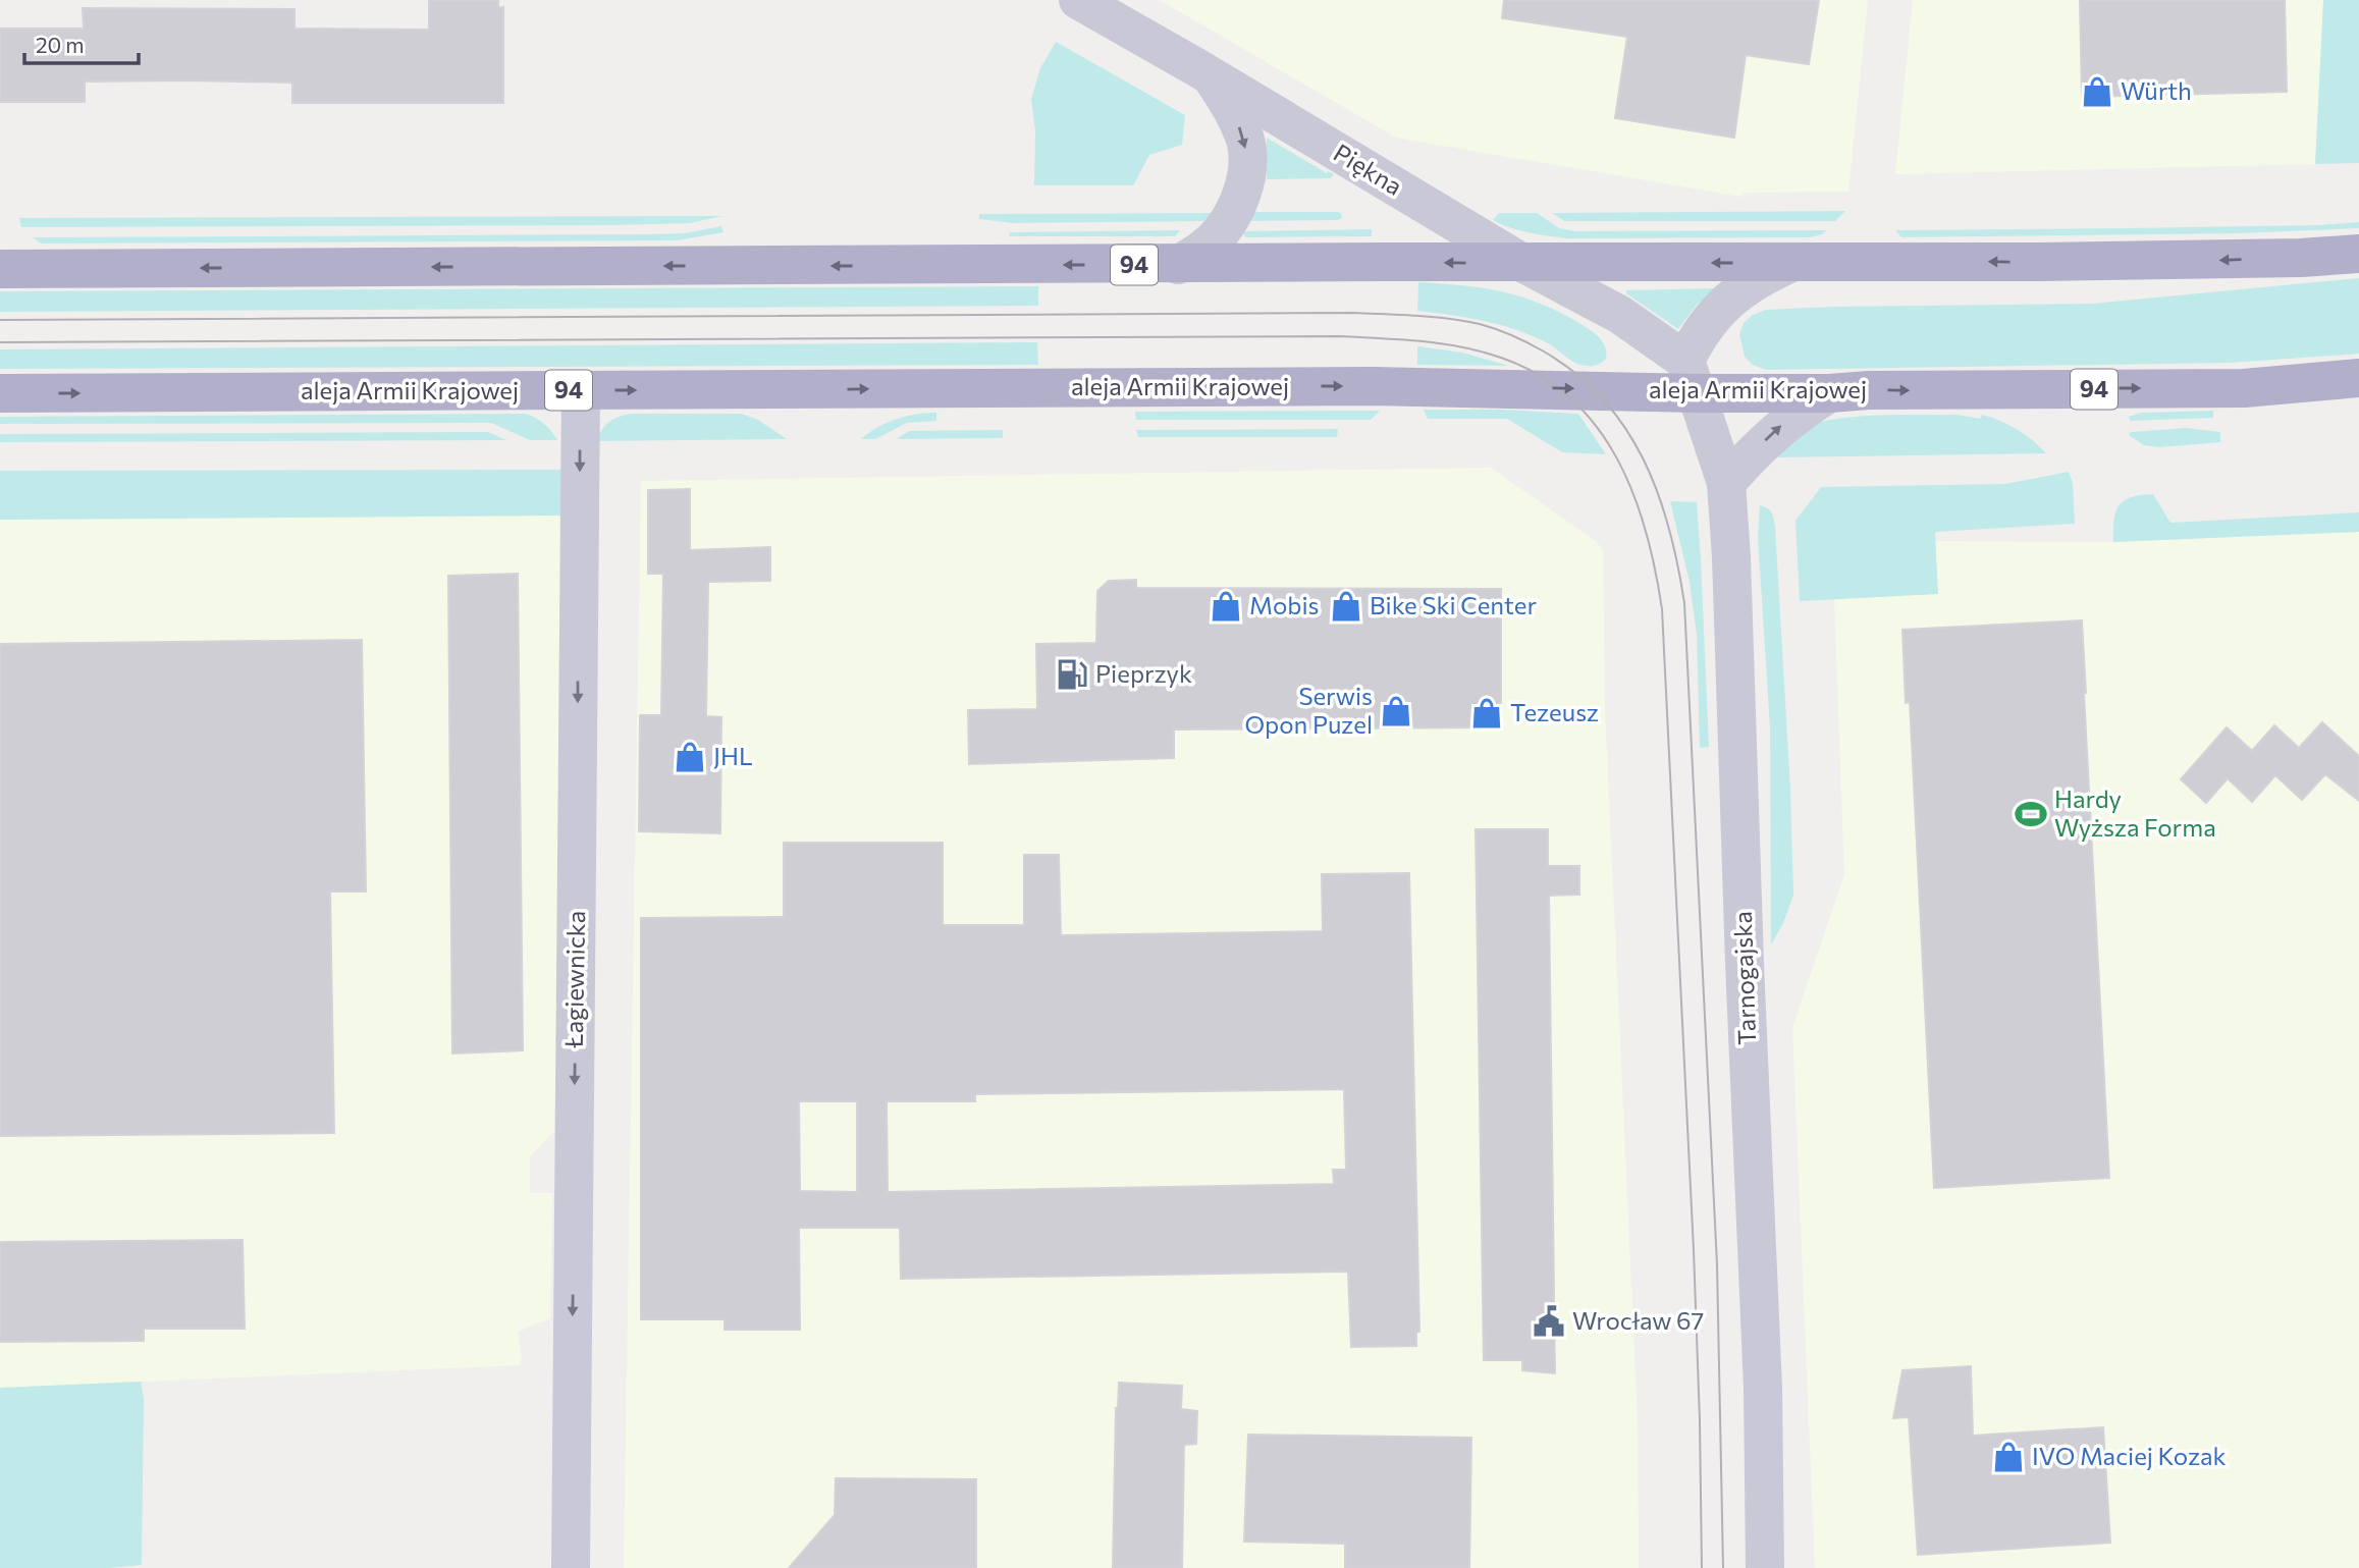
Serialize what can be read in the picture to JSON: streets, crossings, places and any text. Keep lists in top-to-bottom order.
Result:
{
  "streets": {
    "main road": ["94", "aleja Armii Krajowej"],
    "street": ["Piękna", "Tarnogajska", "Łagiewnicka"]
  },
  "crossings": [
    ["Piękna", "94"],
    ["Piękna", "aleja Armii Krajowej"],
    ["Piękna", "Tarnogajska"],
    ["aleja Armii Krajowej", "Tarnogajska"],
    ["aleja Armii Krajowej", "Łagiewnicka"]
  ],
  "one_way": ["Łagiewnicka"],
  "places": {
    "shop": [
      "Würth",
      "Mobis",
      "Bike Ski Center",
      "Serwis Opon Puzel",
      "Tezeusz",
      "JHL",
      "IVO Maciej Kozak"
    ],
    "fuel station": ["Pieprzyk"],
    "sports": ["Hardy Wyższa Forma"],
    "public building": ["Wrocław 67"]
  },
  "scale_bar": "20 m"
}
